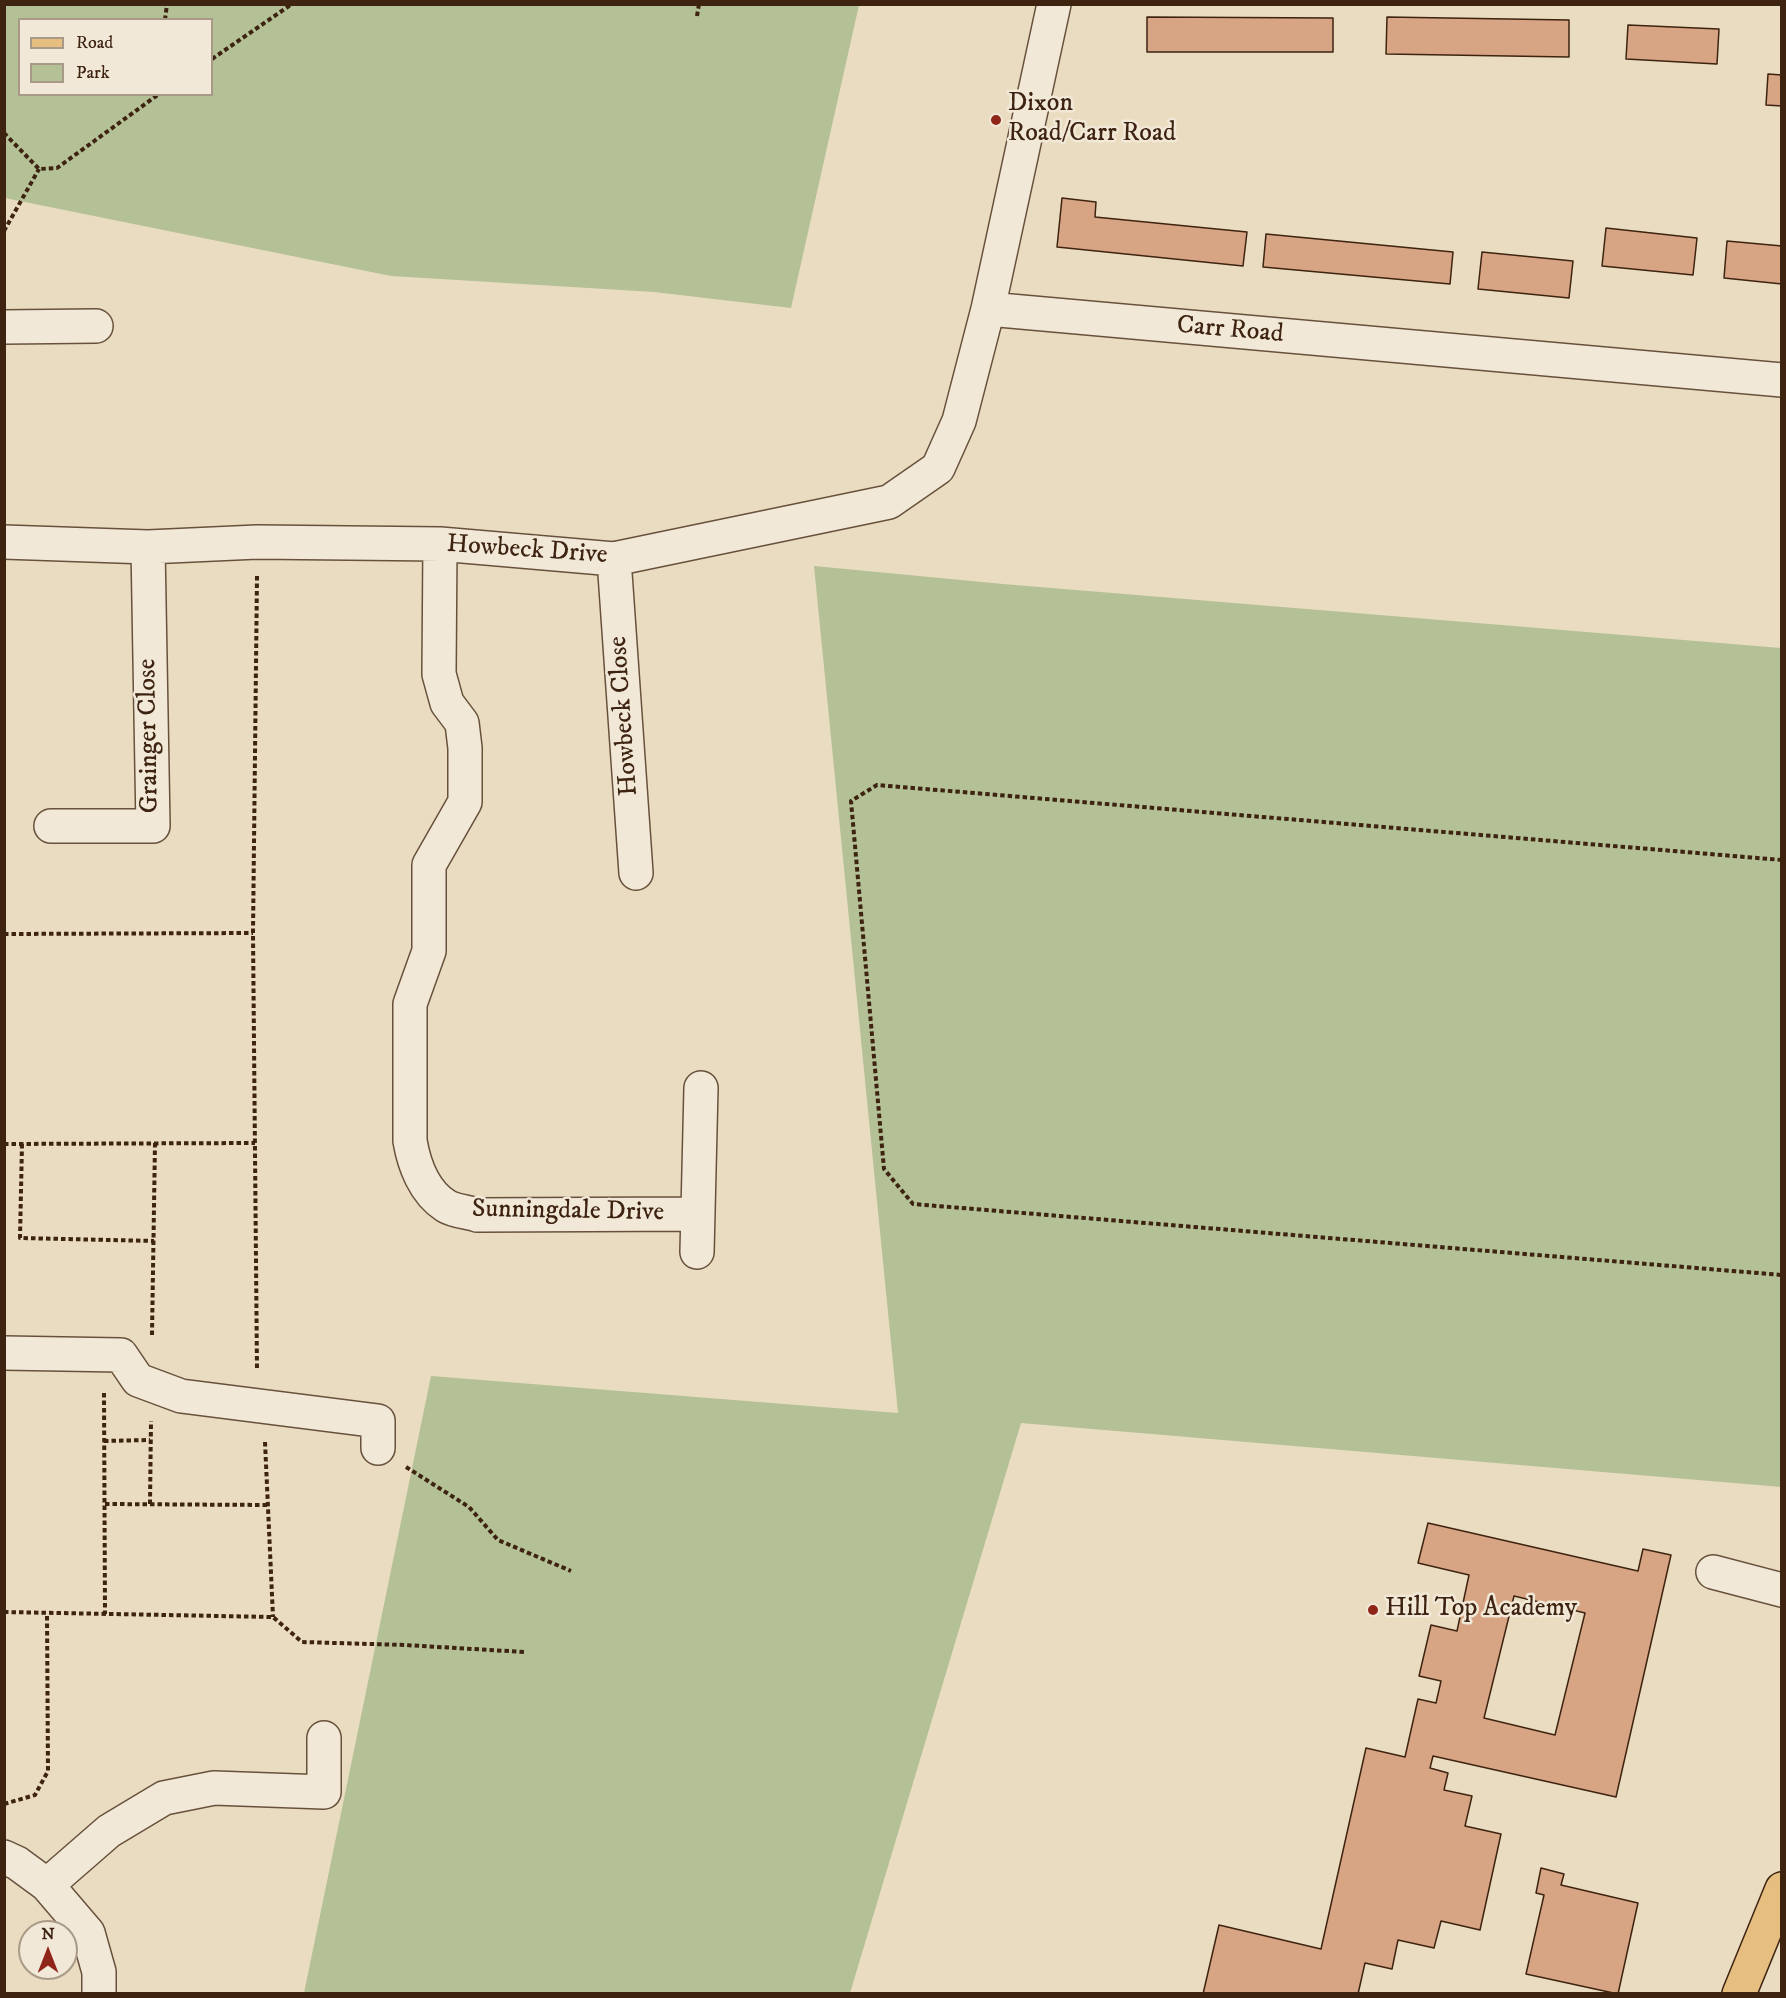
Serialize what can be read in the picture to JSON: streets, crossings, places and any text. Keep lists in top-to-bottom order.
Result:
{
  "streets": {
    "street": [
      "Carr Road",
      "Howbeck Drive",
      "Howbeck Close",
      "Grainger Close",
      "Sunningdale Drive"
    ]
  },
  "crossings": [
    ["Carr Road", "Howbeck Drive"],
    ["Howbeck Drive", "Howbeck Close"],
    ["Howbeck Drive", "Grainger Close"],
    ["Howbeck Drive", "Sunningdale Drive"]
  ],
  "places": ["Dixon Road/Carr Road", "Hill Top Academy"],
  "legend": ["Road", "Park"],
  "north": "top"
}
